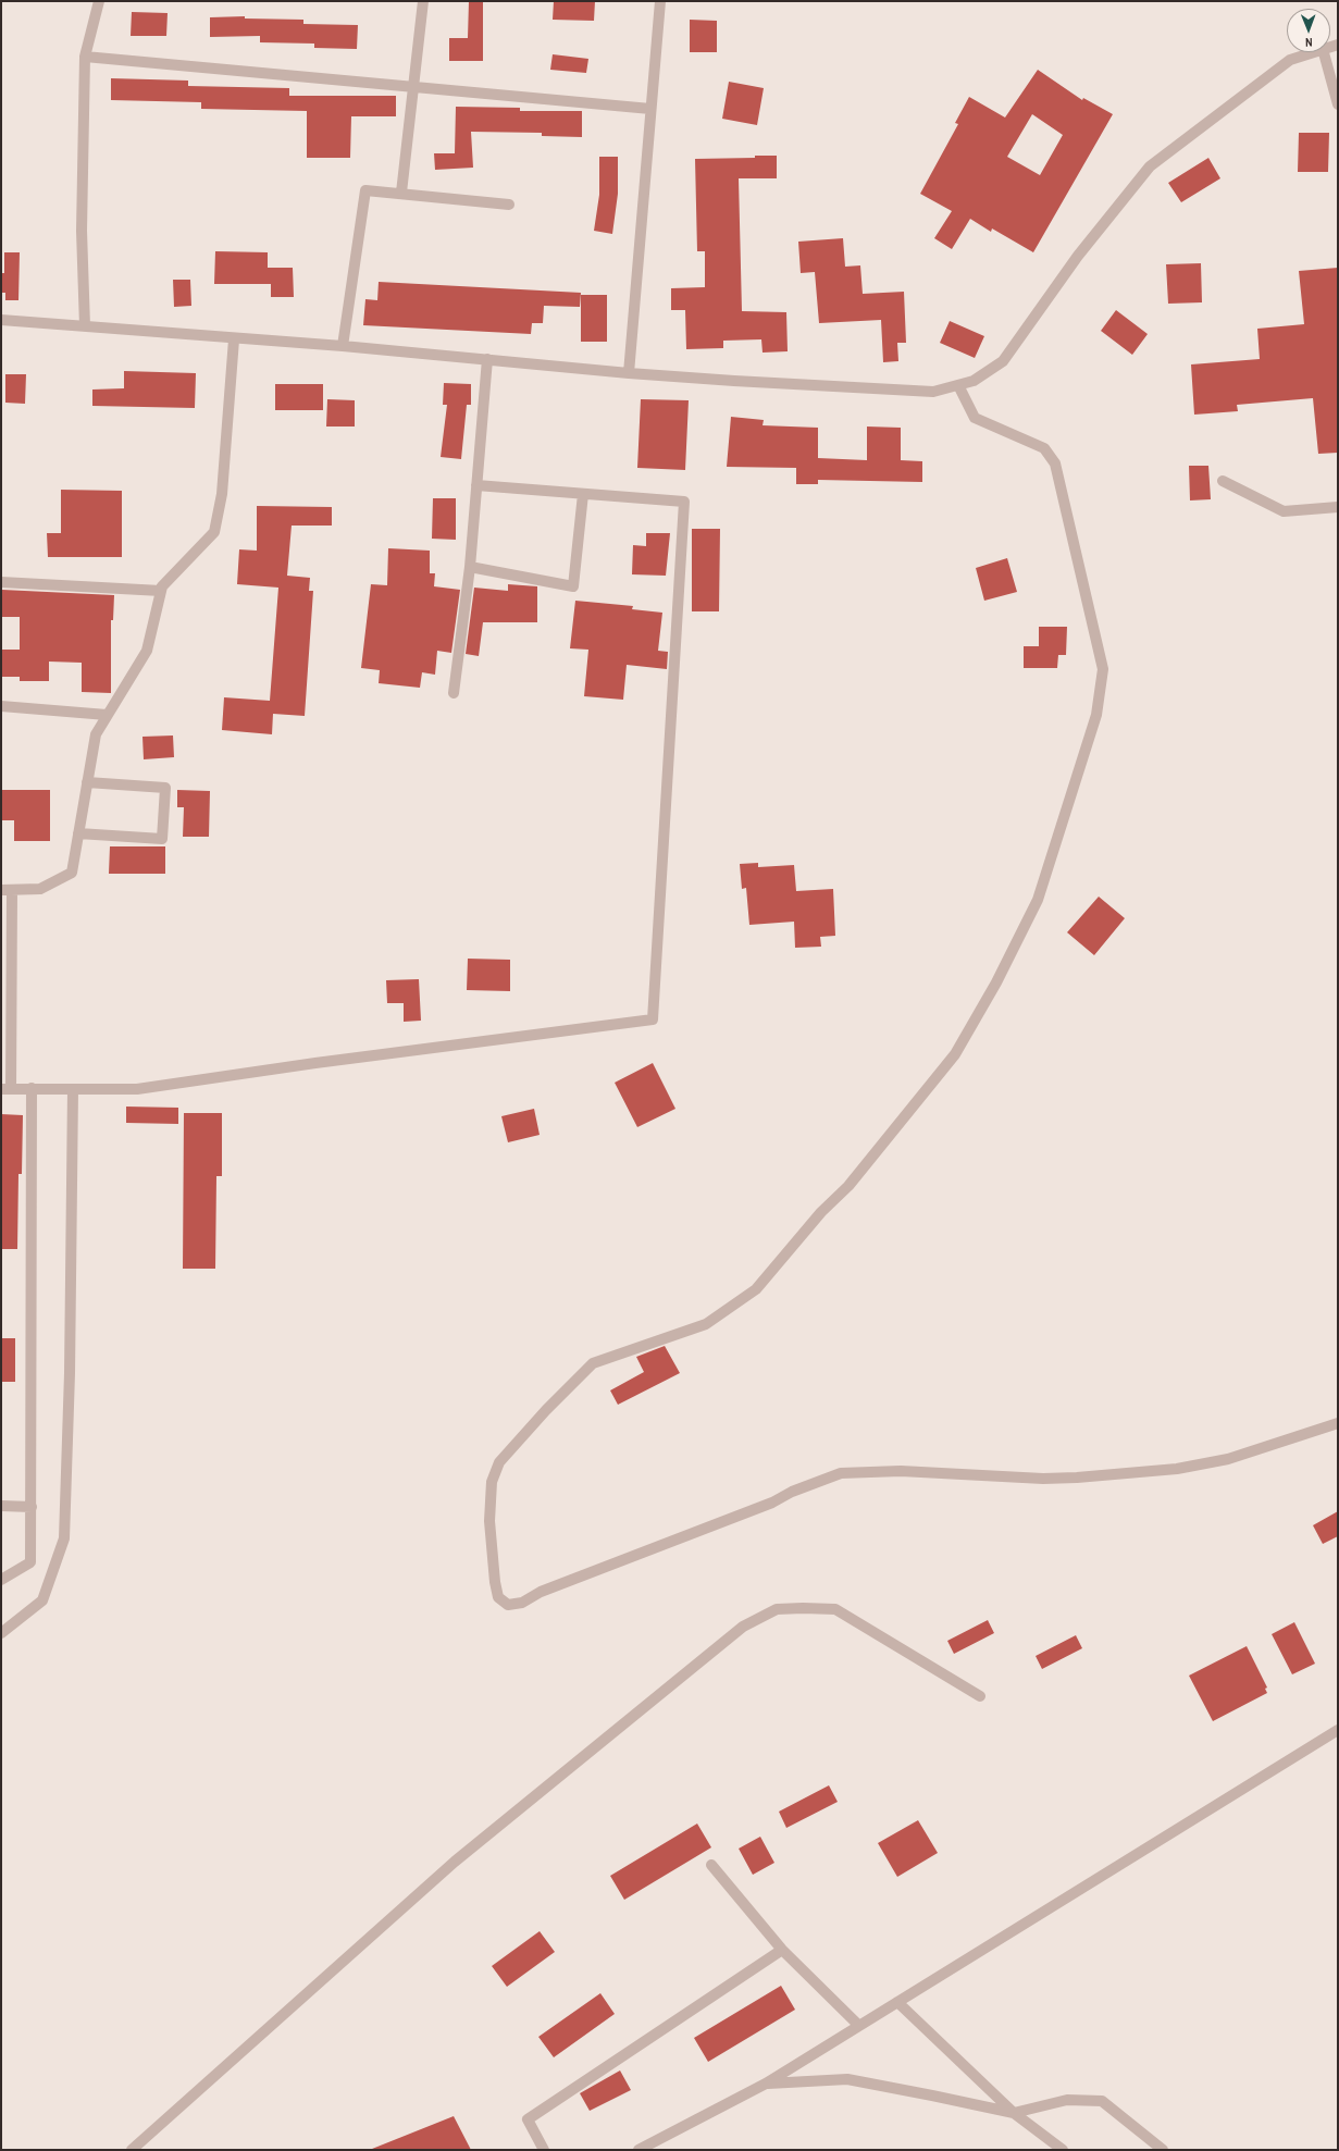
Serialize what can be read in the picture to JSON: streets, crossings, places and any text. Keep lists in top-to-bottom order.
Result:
{
  "north": "bottom"
}
